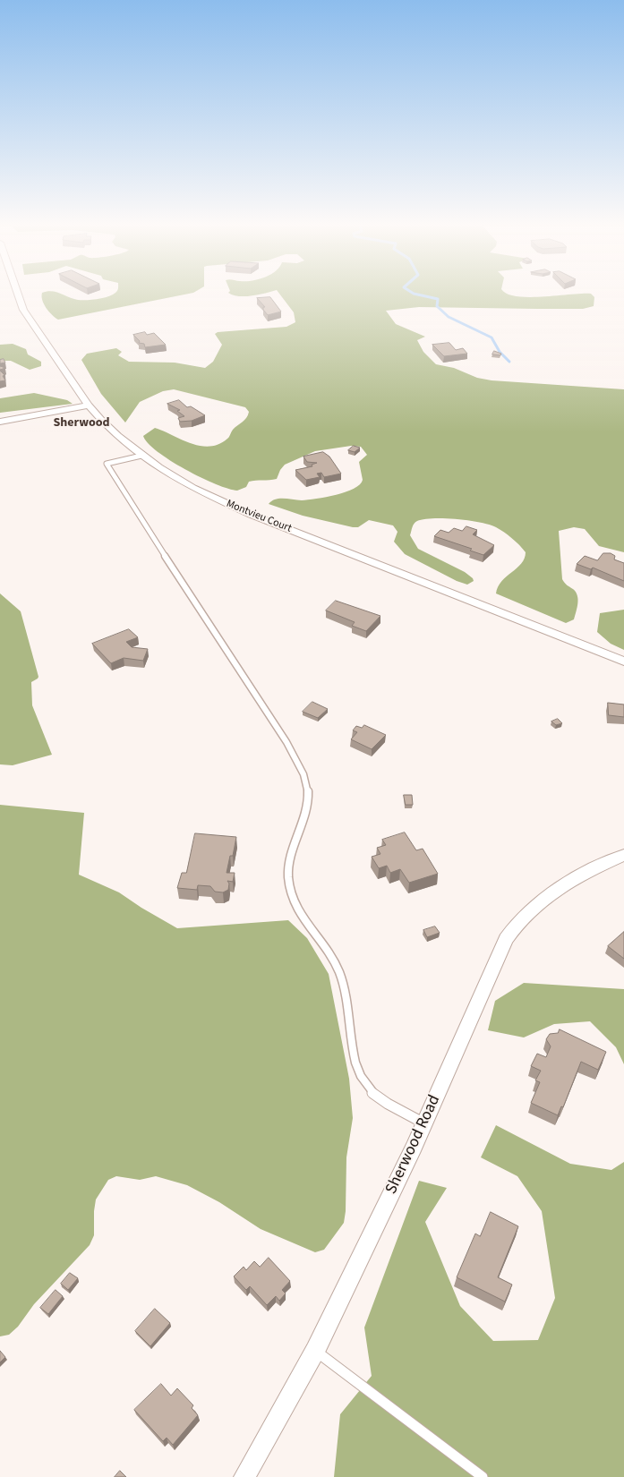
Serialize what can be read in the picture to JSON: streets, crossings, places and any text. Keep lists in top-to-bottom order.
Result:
{
  "streets": {
    "street": ["Montvieu Court", "Sherwood Road"]
  },
  "districts": ["Sherwood"]
}
